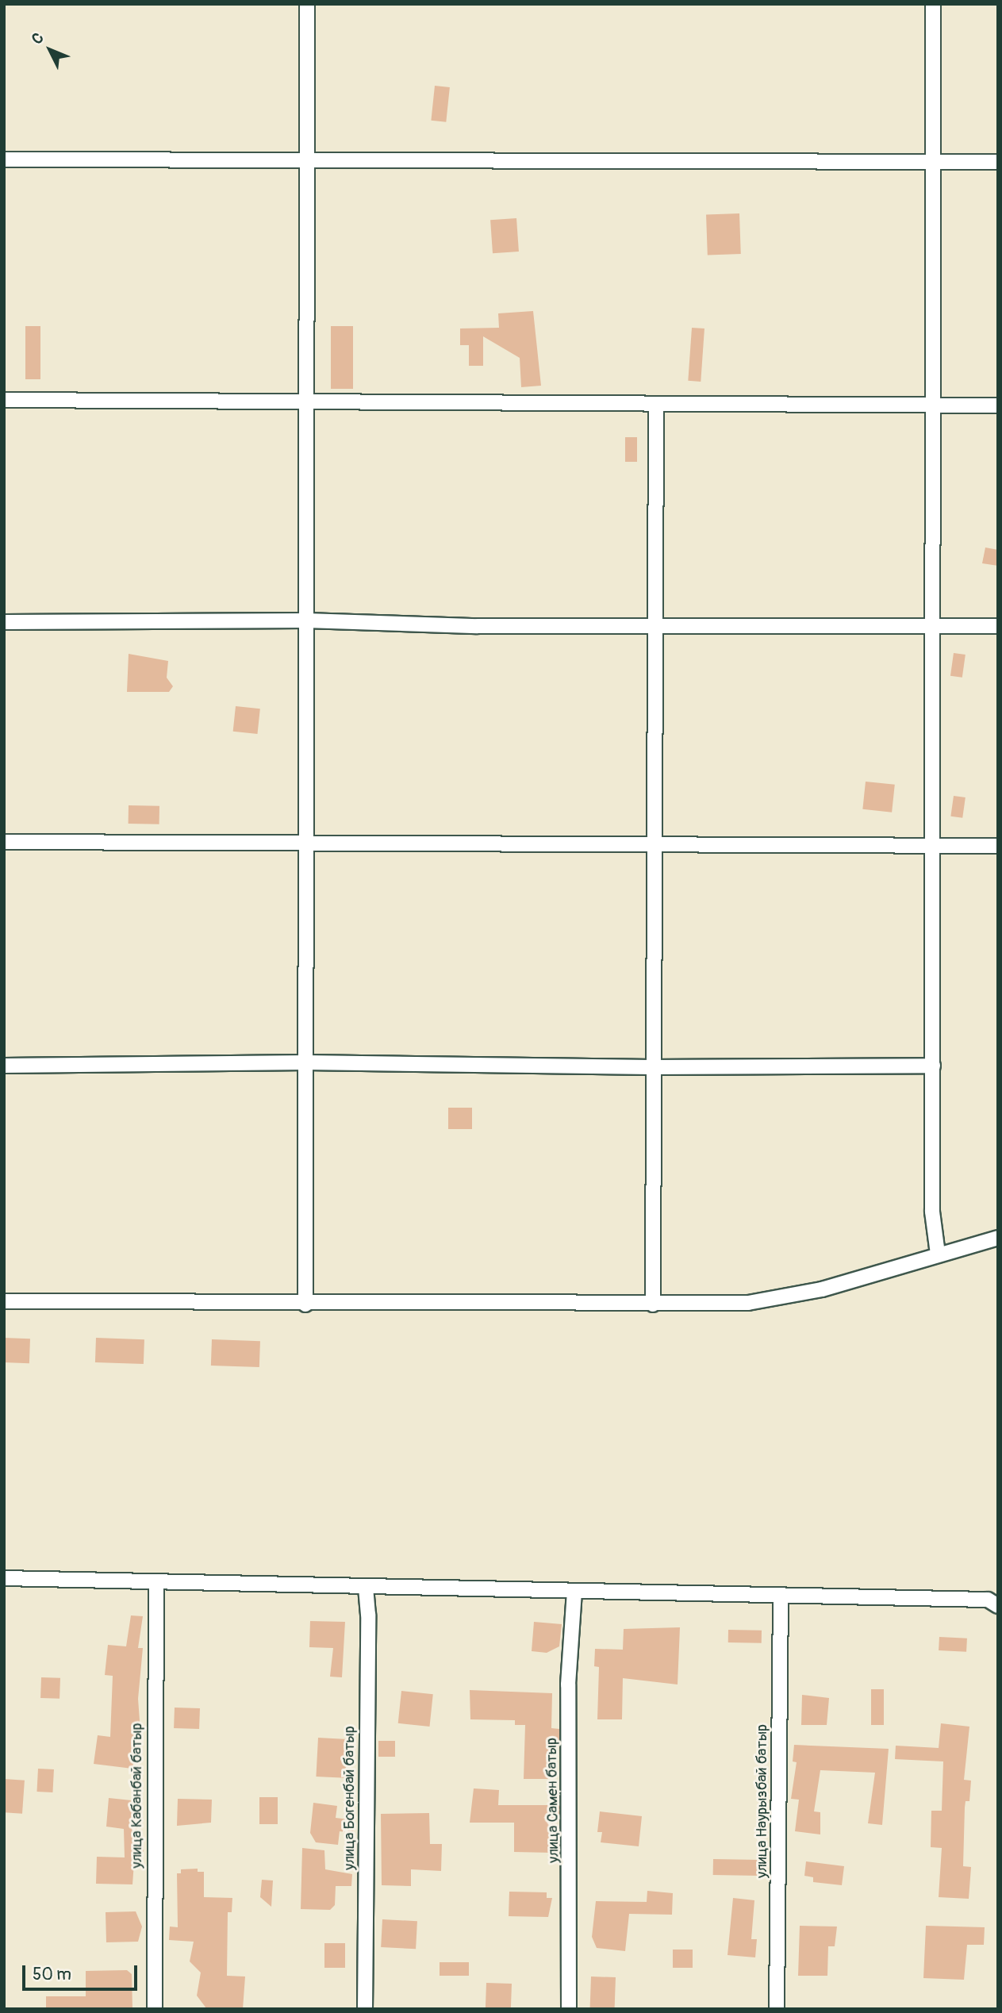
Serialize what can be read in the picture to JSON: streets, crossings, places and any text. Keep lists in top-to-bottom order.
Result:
{
  "streets": {
    "street": [
      "улица Кабанбай батыр",
      "улица Богенбай батыр",
      "улица Самен батыр",
      "улица Наурызбай батыр"
    ]
  },
  "scale_bar": "50 m",
  "north": "top left"
}
